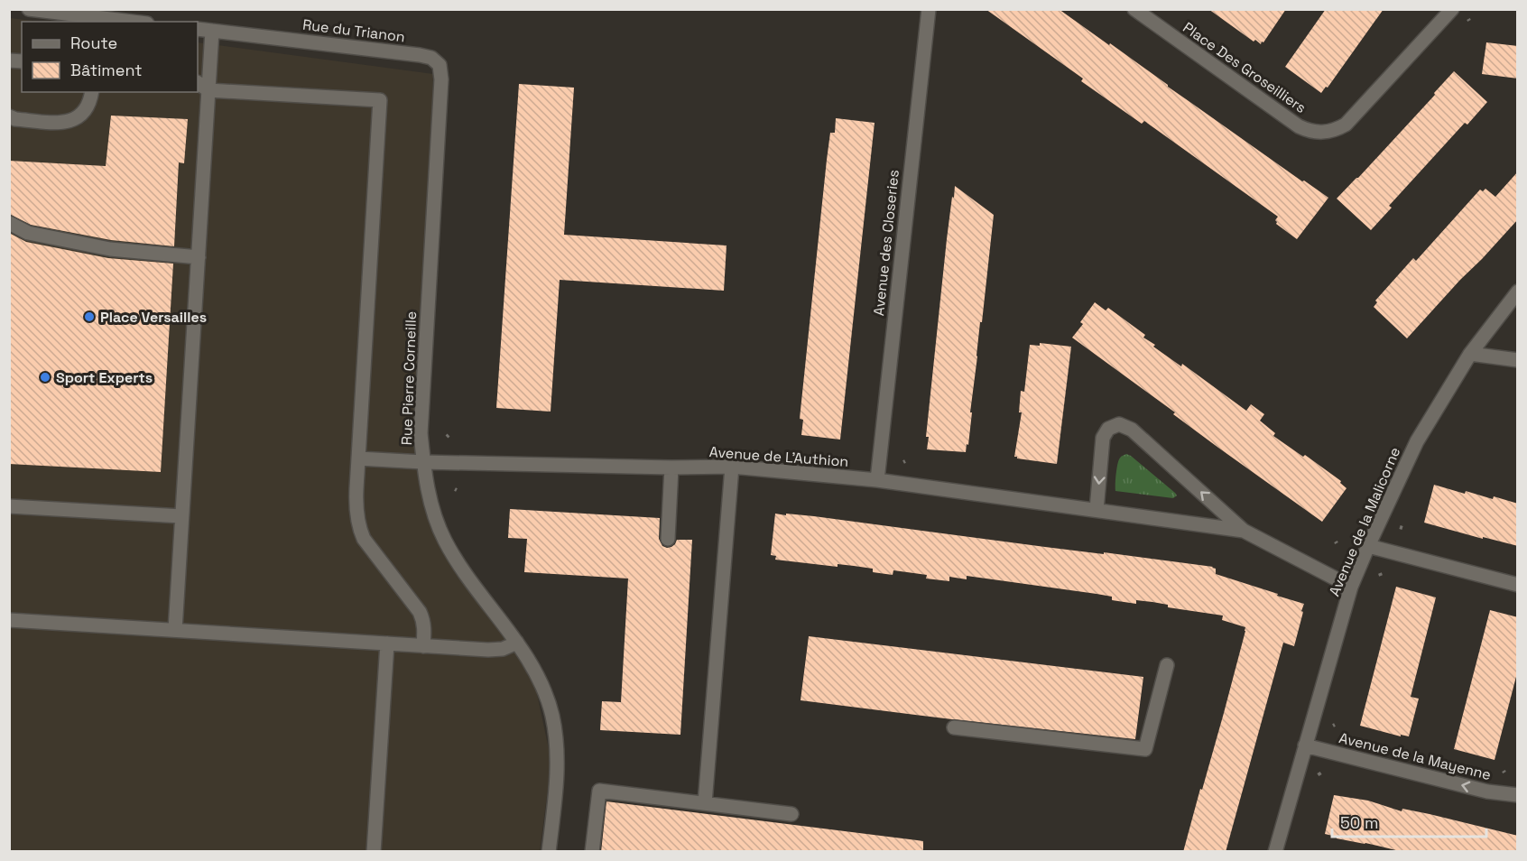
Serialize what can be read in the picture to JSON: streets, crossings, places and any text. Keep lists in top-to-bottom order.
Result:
{
  "streets": {
    "street": [
      "Rue du Trianon",
      "Place Des Groseilliers",
      "Avenue des Closeries",
      "Rue Pierre Corneille",
      "Avenue de L'Authion",
      "Avenue de la Malicorne",
      "Avenue de la Mayenne"
    ]
  },
  "crossings": [
    ["Rue du Trianon", "Rue Pierre Corneille"],
    ["Avenue des Closeries", "Avenue de L'Authion"],
    ["Rue Pierre Corneille", "Avenue de L'Authion"],
    ["Avenue de L'Authion", "Avenue de la Malicorne"],
    ["Avenue de la Malicorne", "Avenue de la Mayenne"]
  ],
  "one_way": ["Avenue de la Mayenne"],
  "places": ["Place Versailles", "Sport Experts"],
  "legend": ["Route", "Bâtiment"],
  "scale_bar": "50 m"
}
